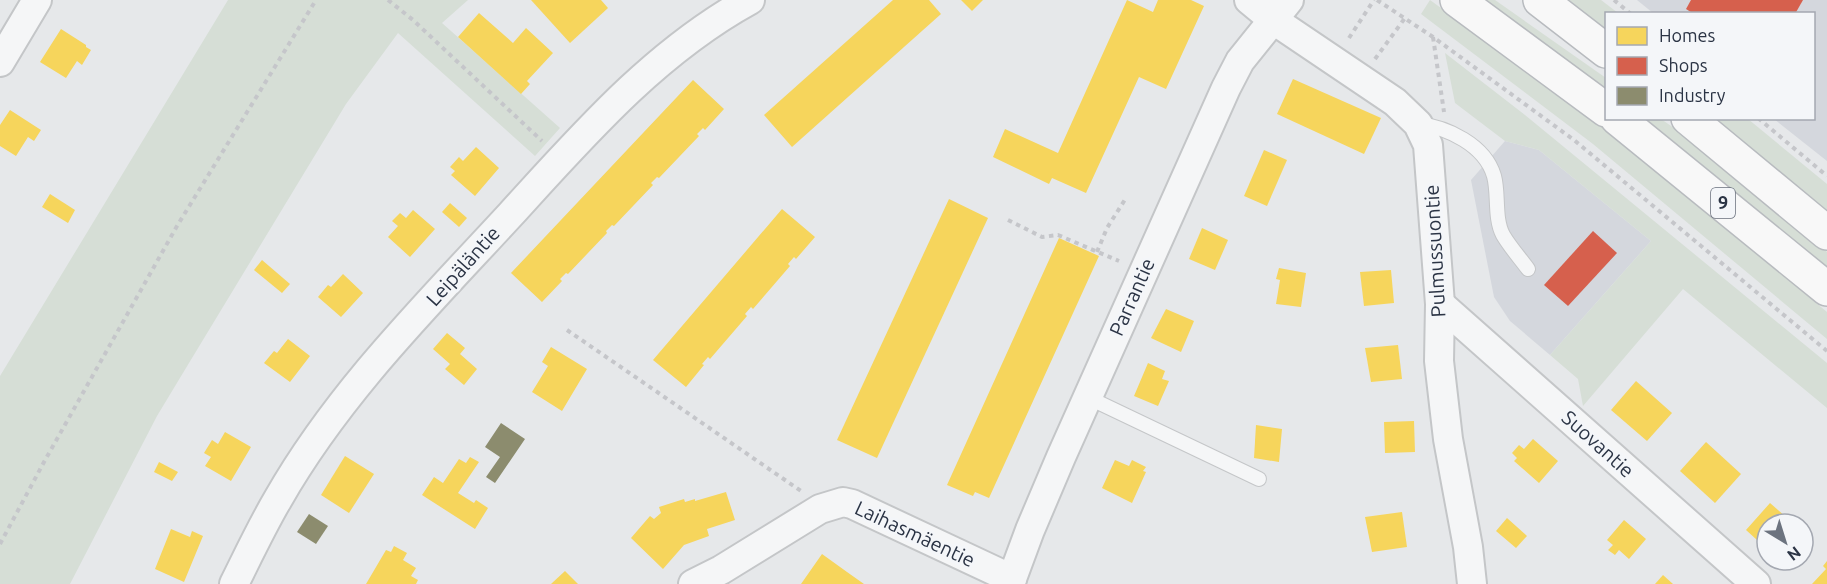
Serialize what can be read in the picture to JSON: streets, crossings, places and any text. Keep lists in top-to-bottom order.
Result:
{
  "streets": {
    "highway": ["9"],
    "street": [
      "Pulmussuontie",
      "Leipäläntie",
      "Parrantie",
      "Suovantie",
      "Laihasmäentie"
    ]
  },
  "crossings": [
    ["Pulmussuontie", "Parrantie"],
    ["Pulmussuontie", "Suovantie"],
    ["Parrantie", "Laihasmäentie"]
  ],
  "legend": ["Homes", "Shops", "Industry"],
  "north": "bottom right"
}
